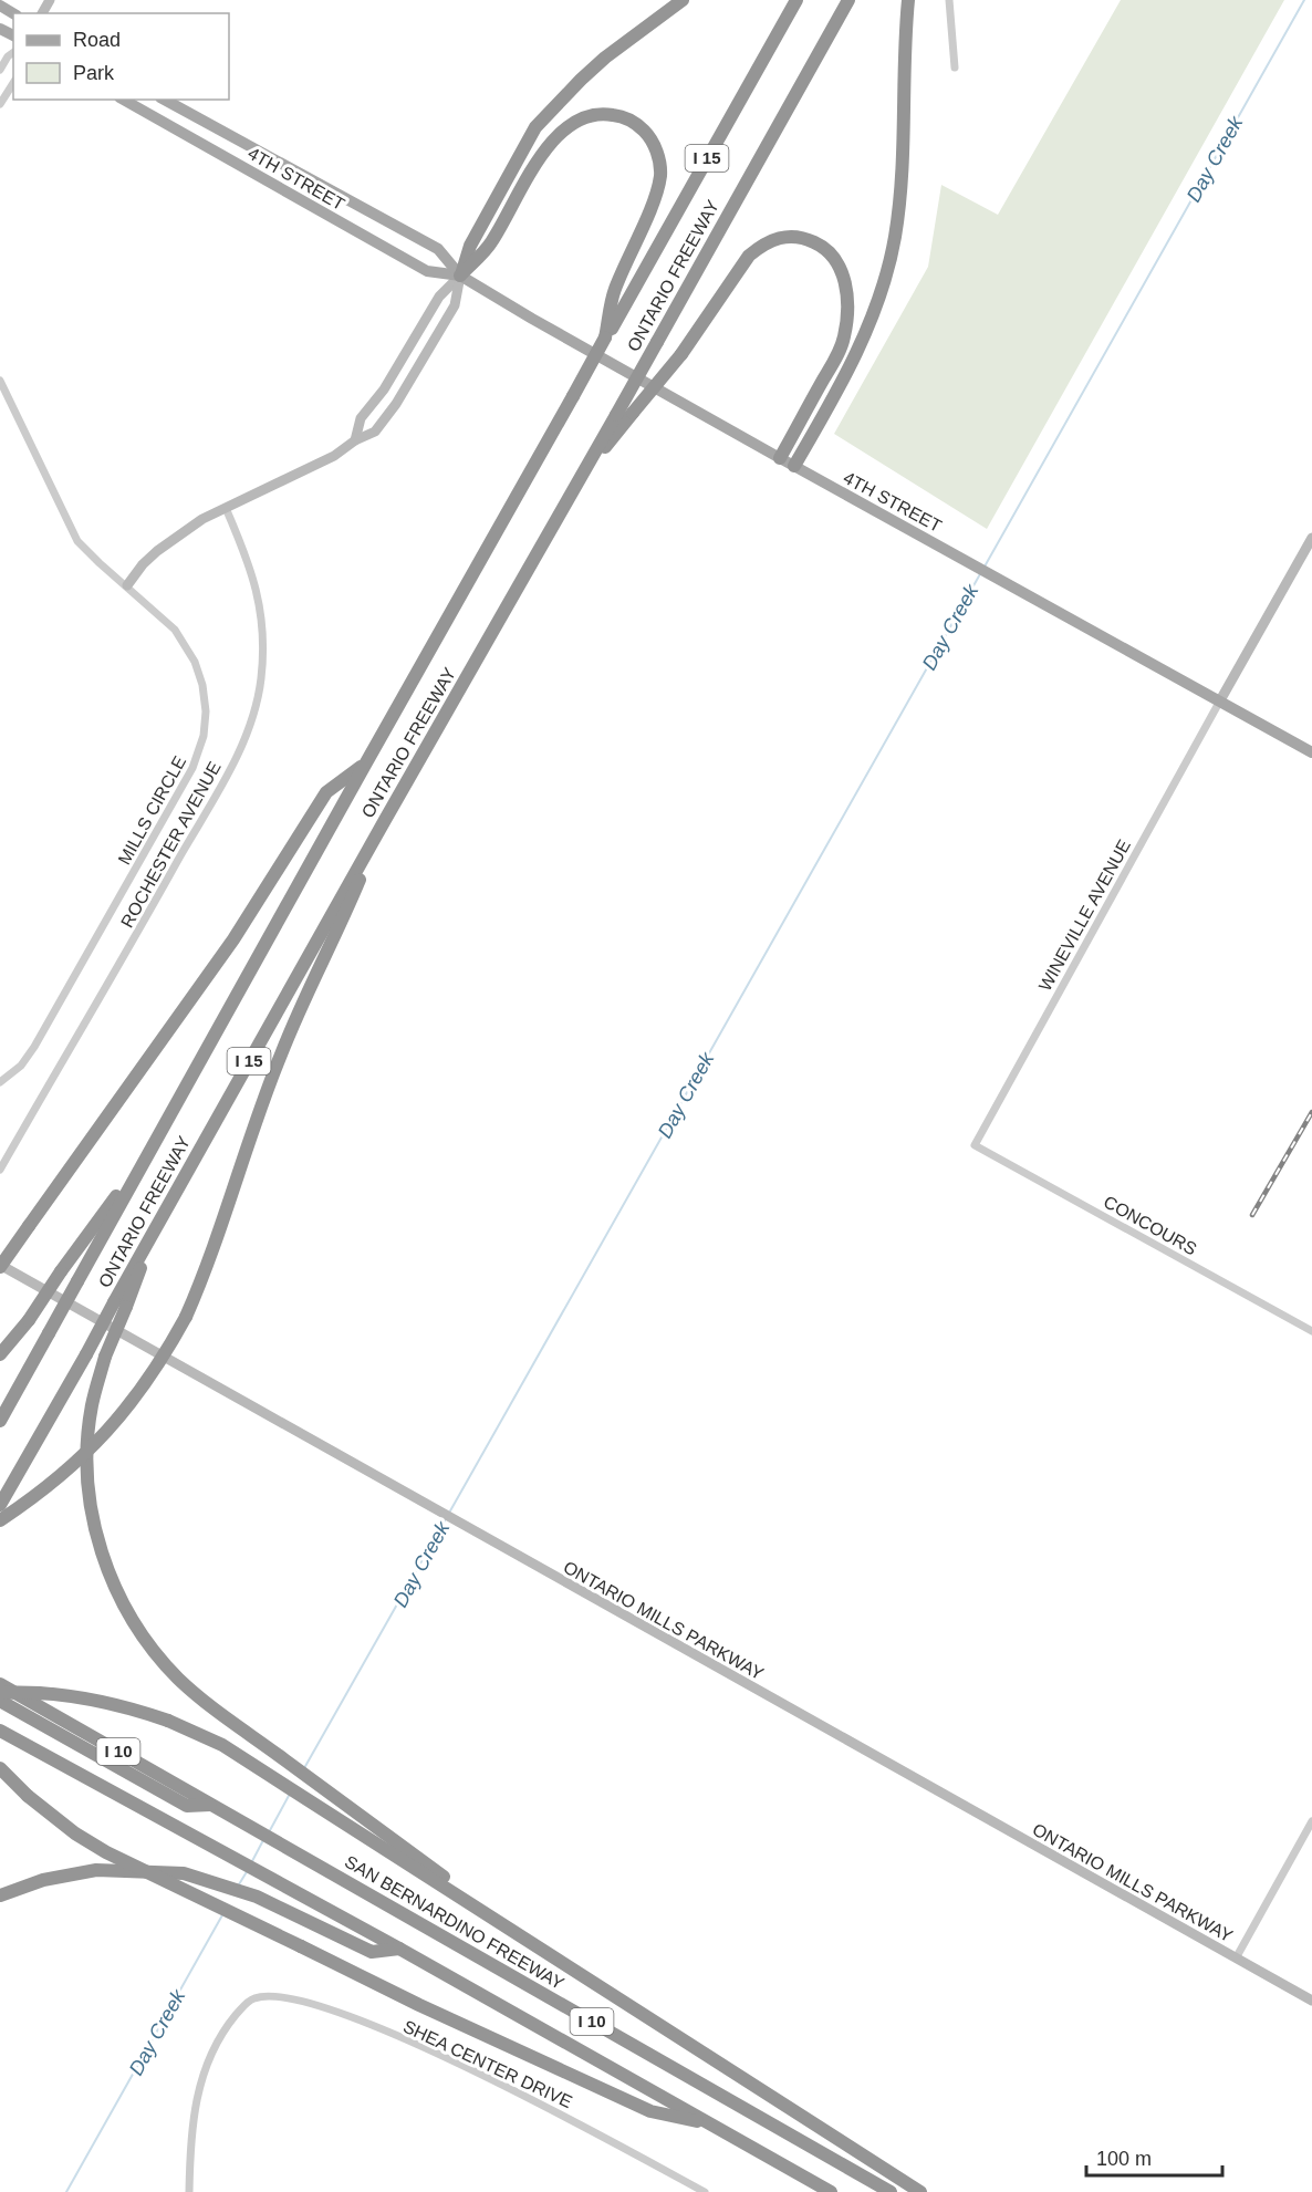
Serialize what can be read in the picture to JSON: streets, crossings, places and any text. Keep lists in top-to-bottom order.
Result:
{
  "streets": {
    "highway": [
      "I 15",
      "ONTARIO FREEWAY",
      "I 10",
      "SAN BERNARDINO FREEWAY"
    ],
    "main road": ["4TH STREET", "ONTARIO MILLS PARKWAY"],
    "street": [
      "MILLS CIRCLE",
      "ROCHESTER AVENUE",
      "WINEVILLE AVENUE",
      "CONCOURS",
      "SHEA CENTER DRIVE"
    ]
  },
  "crossings": [
    ["4TH STREET", "WINEVILLE AVENUE"],
    ["WINEVILLE AVENUE", "CONCOURS"]
  ],
  "water": ["Day Creek"],
  "legend": ["Road", "Park"],
  "scale_bar": "100 m"
}
